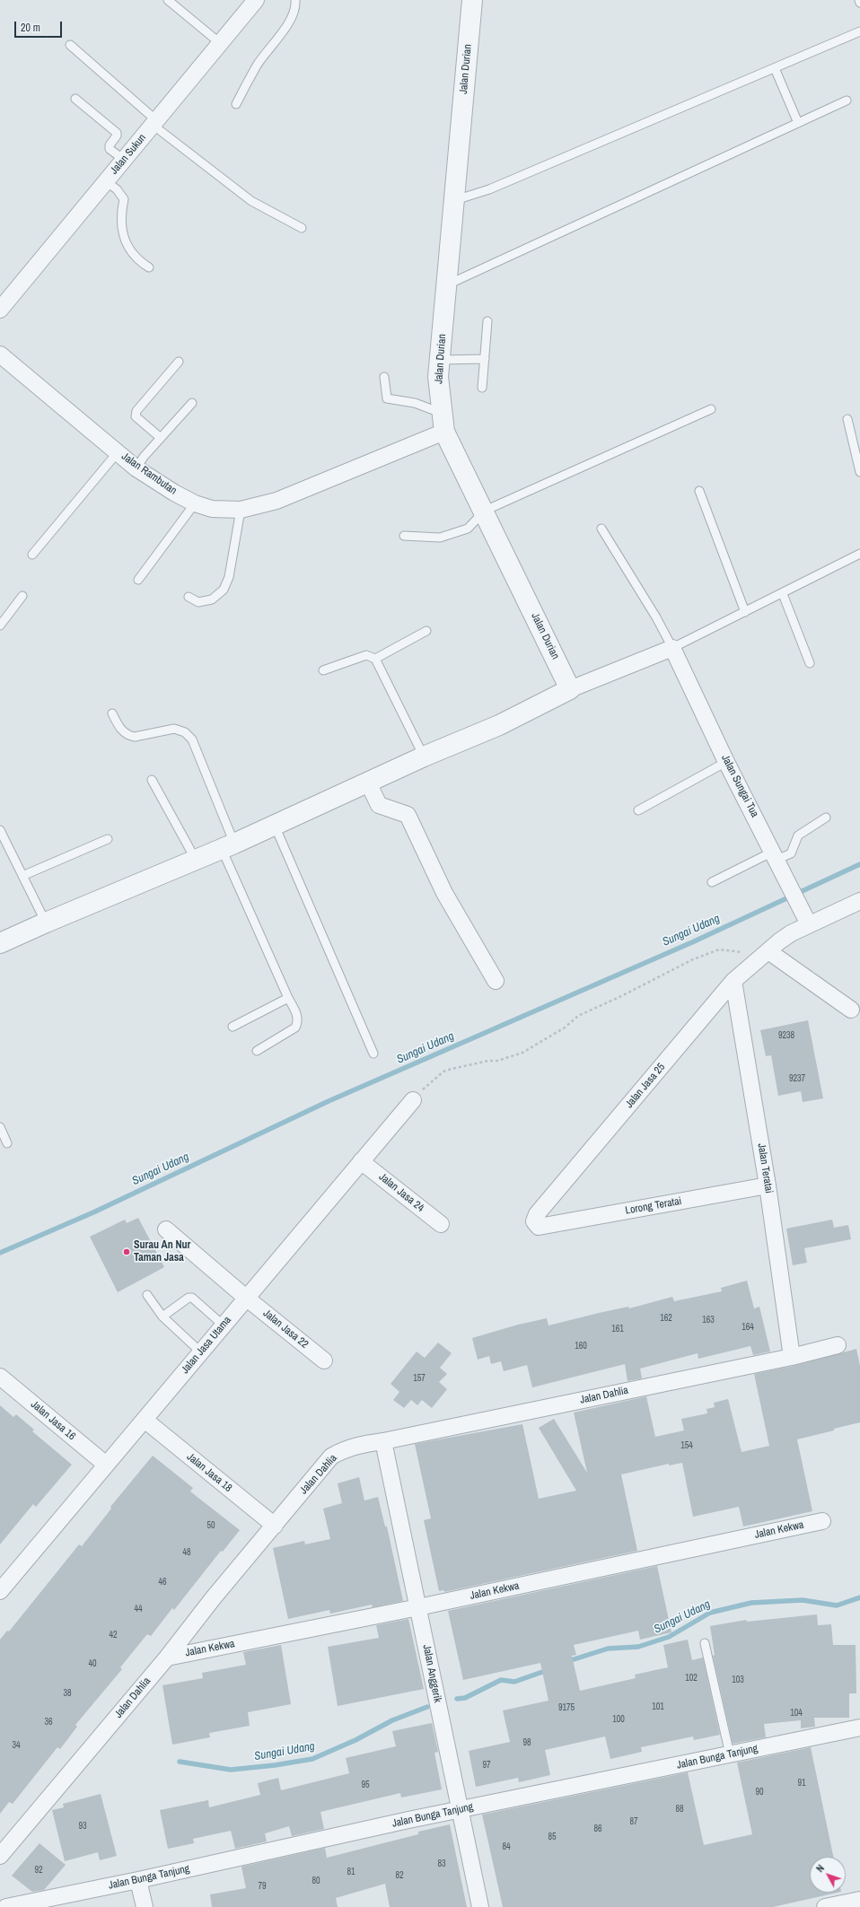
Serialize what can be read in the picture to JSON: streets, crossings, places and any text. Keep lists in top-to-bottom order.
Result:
{
  "streets": {
    "street": [
      "Jalan Durian",
      "Jalan Sukun",
      "Jalan Rambutan",
      "Jalan Sungai Tua",
      "Jalan Jasa 25",
      "Jalan Teratai",
      "Jalan Jasa 24",
      "Lorong Teratai",
      "Jalan Jasa 22",
      "Jalan Jasa Utama",
      "Jalan Dahlia",
      "Jalan Jasa 16",
      "Jalan Jasa 18",
      "Jalan Kekwa",
      "Jalan Anggerik",
      "Jalan Bunga Tanjung"
    ]
  },
  "crossings": [
    ["Jalan Durian", "Jalan Rambutan"],
    ["Jalan Sungai Tua", "Jalan Jasa 25"],
    ["Jalan Jasa 25", "Jalan Teratai"],
    ["Jalan Jasa 25", "Lorong Teratai"],
    ["Jalan Teratai", "Lorong Teratai"],
    ["Jalan Teratai", "Jalan Dahlia"],
    ["Jalan Jasa 24", "Jalan Jasa Utama"],
    ["Jalan Jasa 22", "Jalan Jasa Utama"],
    ["Jalan Jasa Utama", "Jalan Jasa 16"],
    ["Jalan Jasa Utama", "Jalan Jasa 18"],
    ["Jalan Dahlia", "Jalan Jasa 18"],
    ["Jalan Dahlia", "Jalan Kekwa"],
    ["Jalan Dahlia", "Jalan Anggerik"],
    ["Jalan Kekwa", "Jalan Anggerik"],
    ["Jalan Anggerik", "Jalan Bunga Tanjung"]
  ],
  "water": ["Sungai Udang"],
  "places": ["Surau An Nur Taman Jasa"],
  "house_numbers": [
    "9238",
    "9237",
    "162",
    "163",
    "164",
    "161",
    "160",
    "157",
    "154",
    "50",
    "48",
    "46",
    "44",
    "42",
    "40",
    "102",
    "103",
    "38",
    "101",
    "9175",
    "104",
    "100",
    "36",
    "98",
    "34",
    "97",
    "91",
    "95",
    "90",
    "88",
    "87",
    "93",
    "86",
    "85",
    "84",
    "83",
    "92",
    "81",
    "82",
    "80",
    "79"
  ],
  "scale_bar": "20 m",
  "north": "top left"
}
